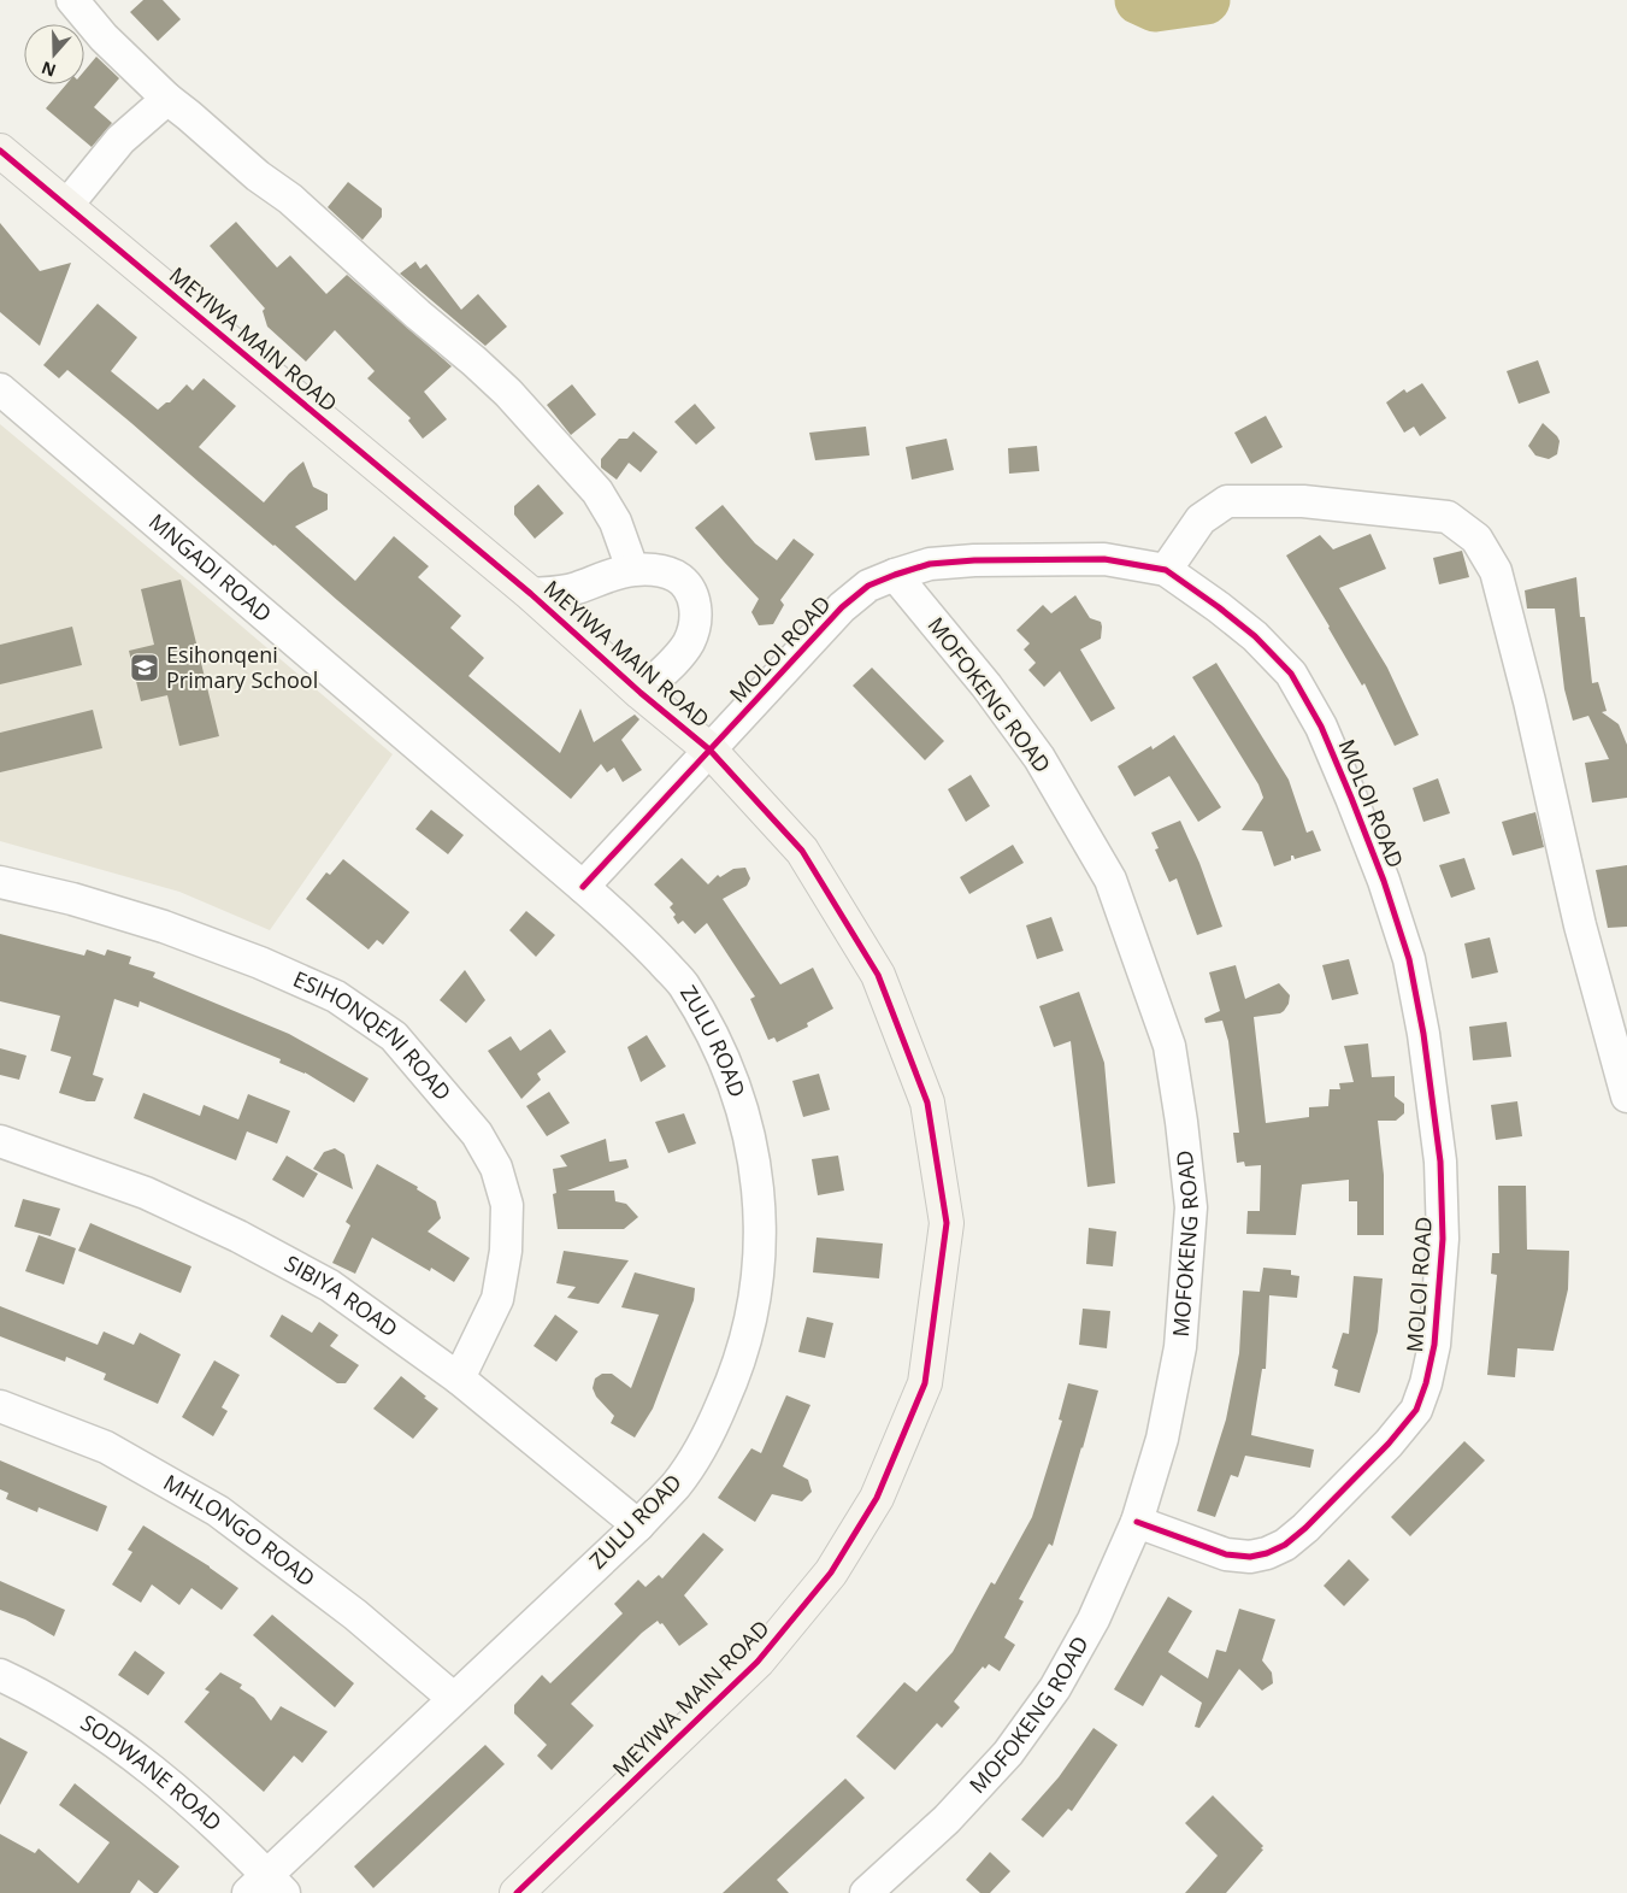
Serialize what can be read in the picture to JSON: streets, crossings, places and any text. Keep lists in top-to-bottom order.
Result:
{
  "streets": {
    "street": [
      "MEYIWA MAIN ROAD",
      "MNGADI ROAD",
      "MOLOI ROAD",
      "MOFOKENG ROAD",
      "ESIHONQENI ROAD",
      "ZULU ROAD",
      "SIBIYA ROAD",
      "MHLONGO ROAD",
      "SODWANE ROAD"
    ]
  },
  "crossings": [
    ["MEYIWA MAIN ROAD", "MOLOI ROAD"],
    ["MNGADI ROAD", "MOLOI ROAD"],
    ["MNGADI ROAD", "ZULU ROAD"],
    ["MOLOI ROAD", "MOFOKENG ROAD"],
    ["MOLOI ROAD", "ZULU ROAD"],
    ["ESIHONQENI ROAD", "SIBIYA ROAD"],
    ["ZULU ROAD", "SIBIYA ROAD"],
    ["ZULU ROAD", "MHLONGO ROAD"],
    ["ZULU ROAD", "SODWANE ROAD"]
  ],
  "places": {
    "school or university": ["Esihonqeni Primary School"]
  },
  "north": "bottom"
}
